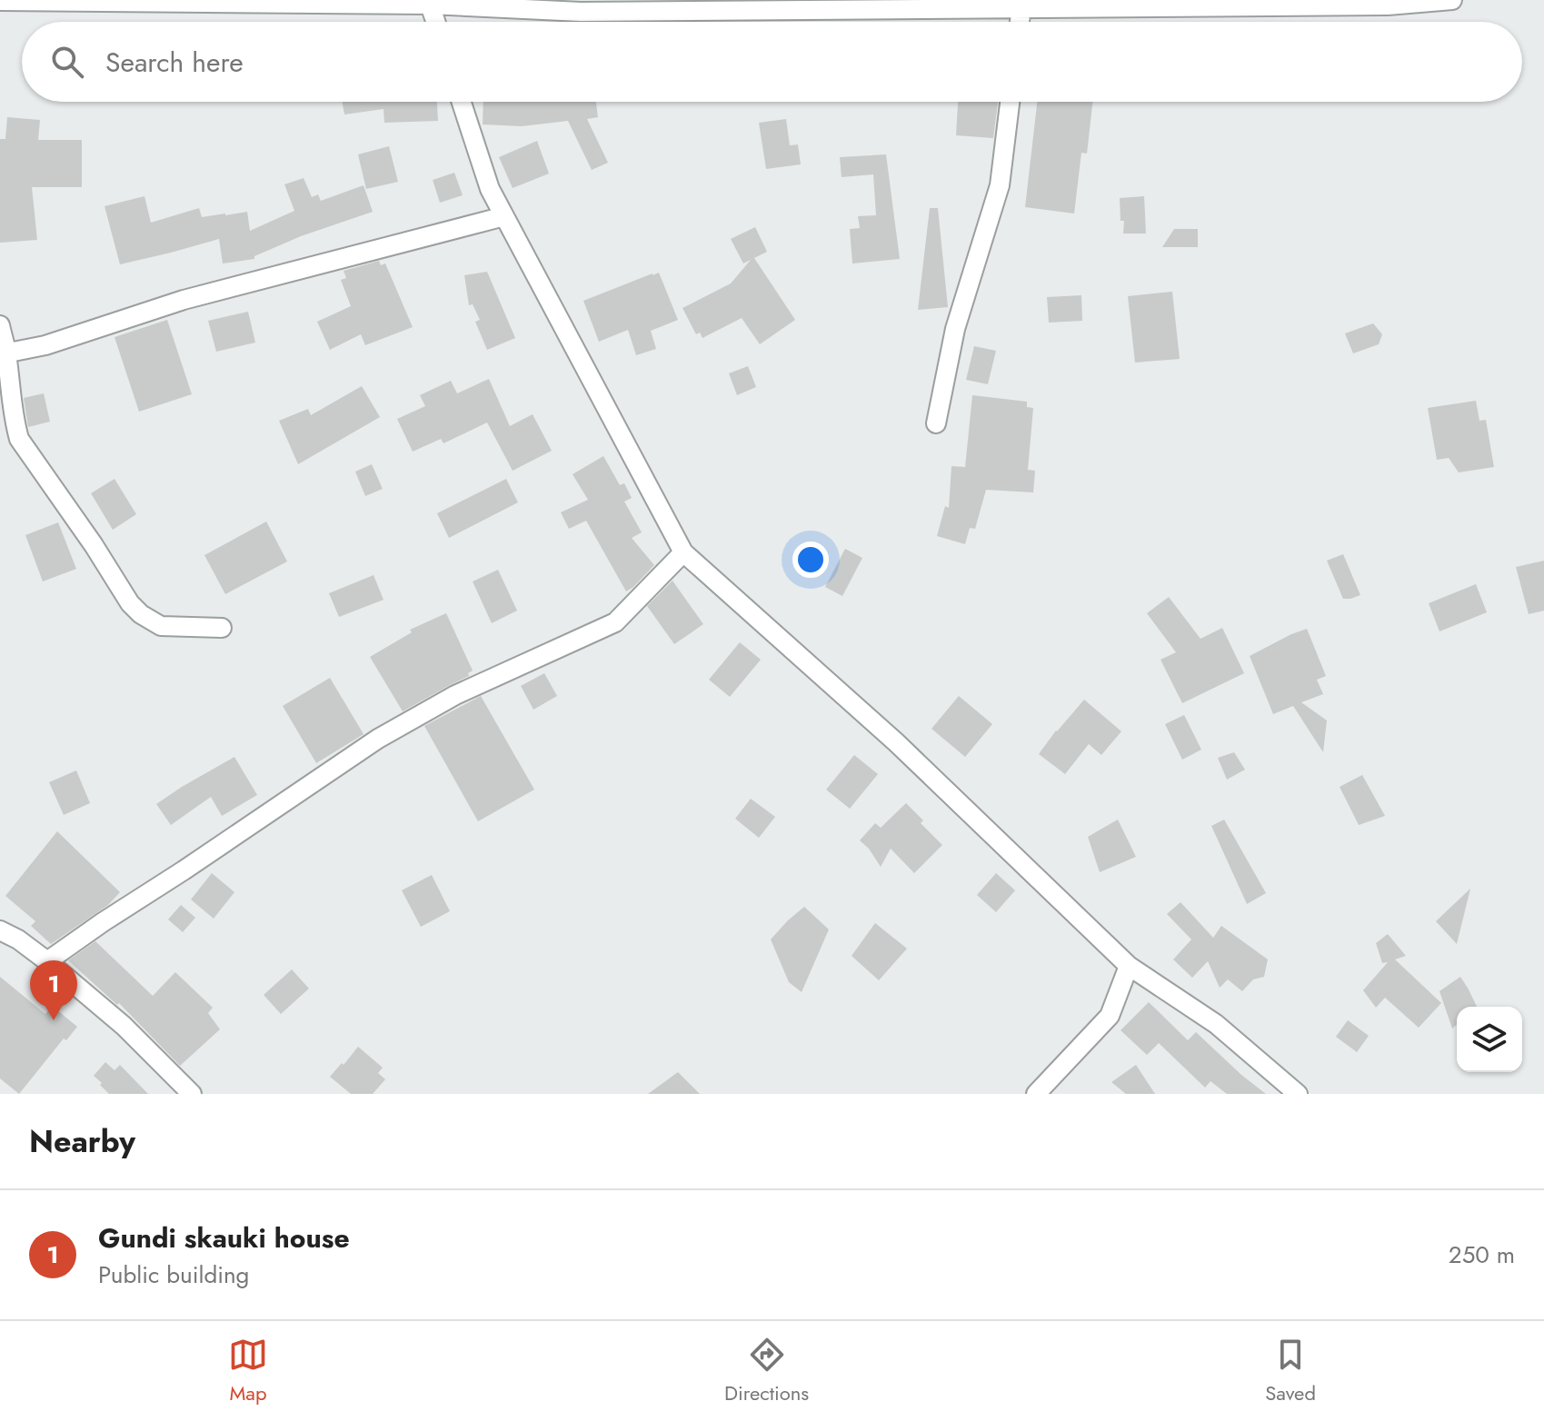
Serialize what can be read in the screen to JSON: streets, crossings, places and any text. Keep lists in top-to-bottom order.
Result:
{
  "page": {
    "search": "Search here",
    "pins": "1",
    "heading": "Nearby",
    "list": [
      {
        "mark": "1",
        "name": "Gundi skauki house",
        "note": "Public building",
        "value": "250 m"
      }
    ],
    "nav": ["Map", "Directions", "Saved"]
  }
}
